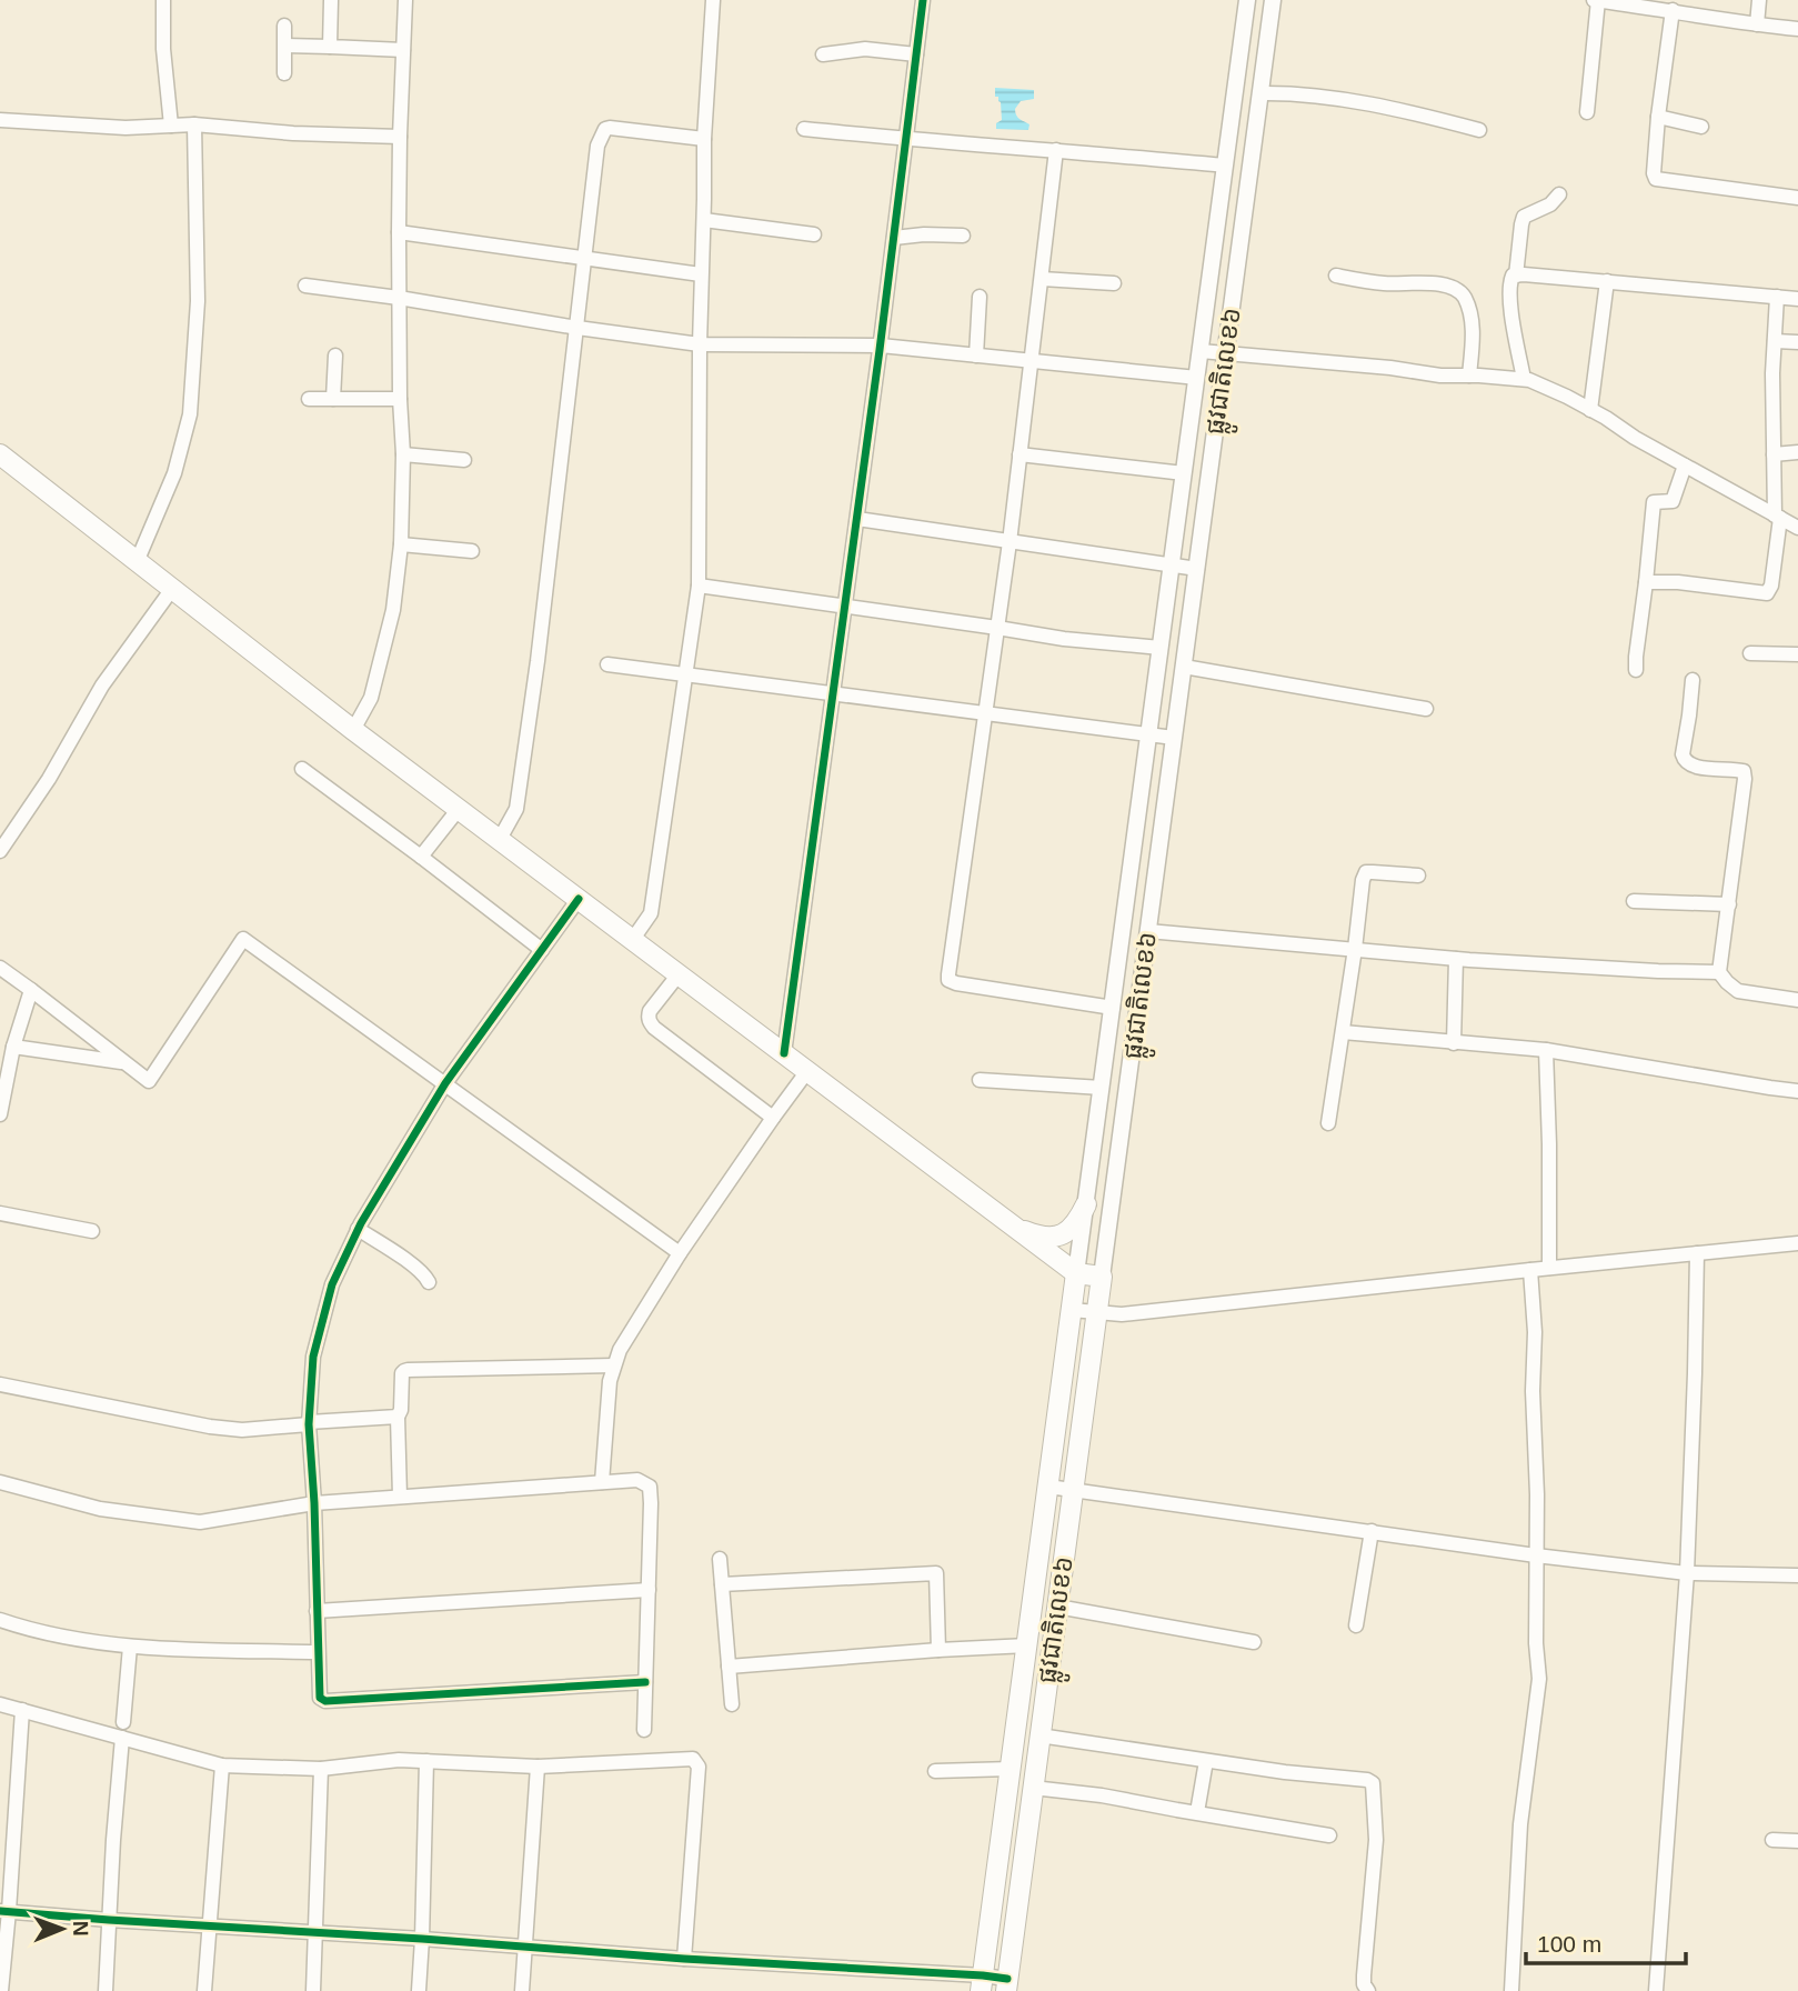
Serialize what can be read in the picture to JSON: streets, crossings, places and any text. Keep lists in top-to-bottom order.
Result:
{
  "streets": {
    "highway": ["ផ្លូវជាតិលេខ៦"]
  },
  "scale_bar": "100 m",
  "north": "right"
}
